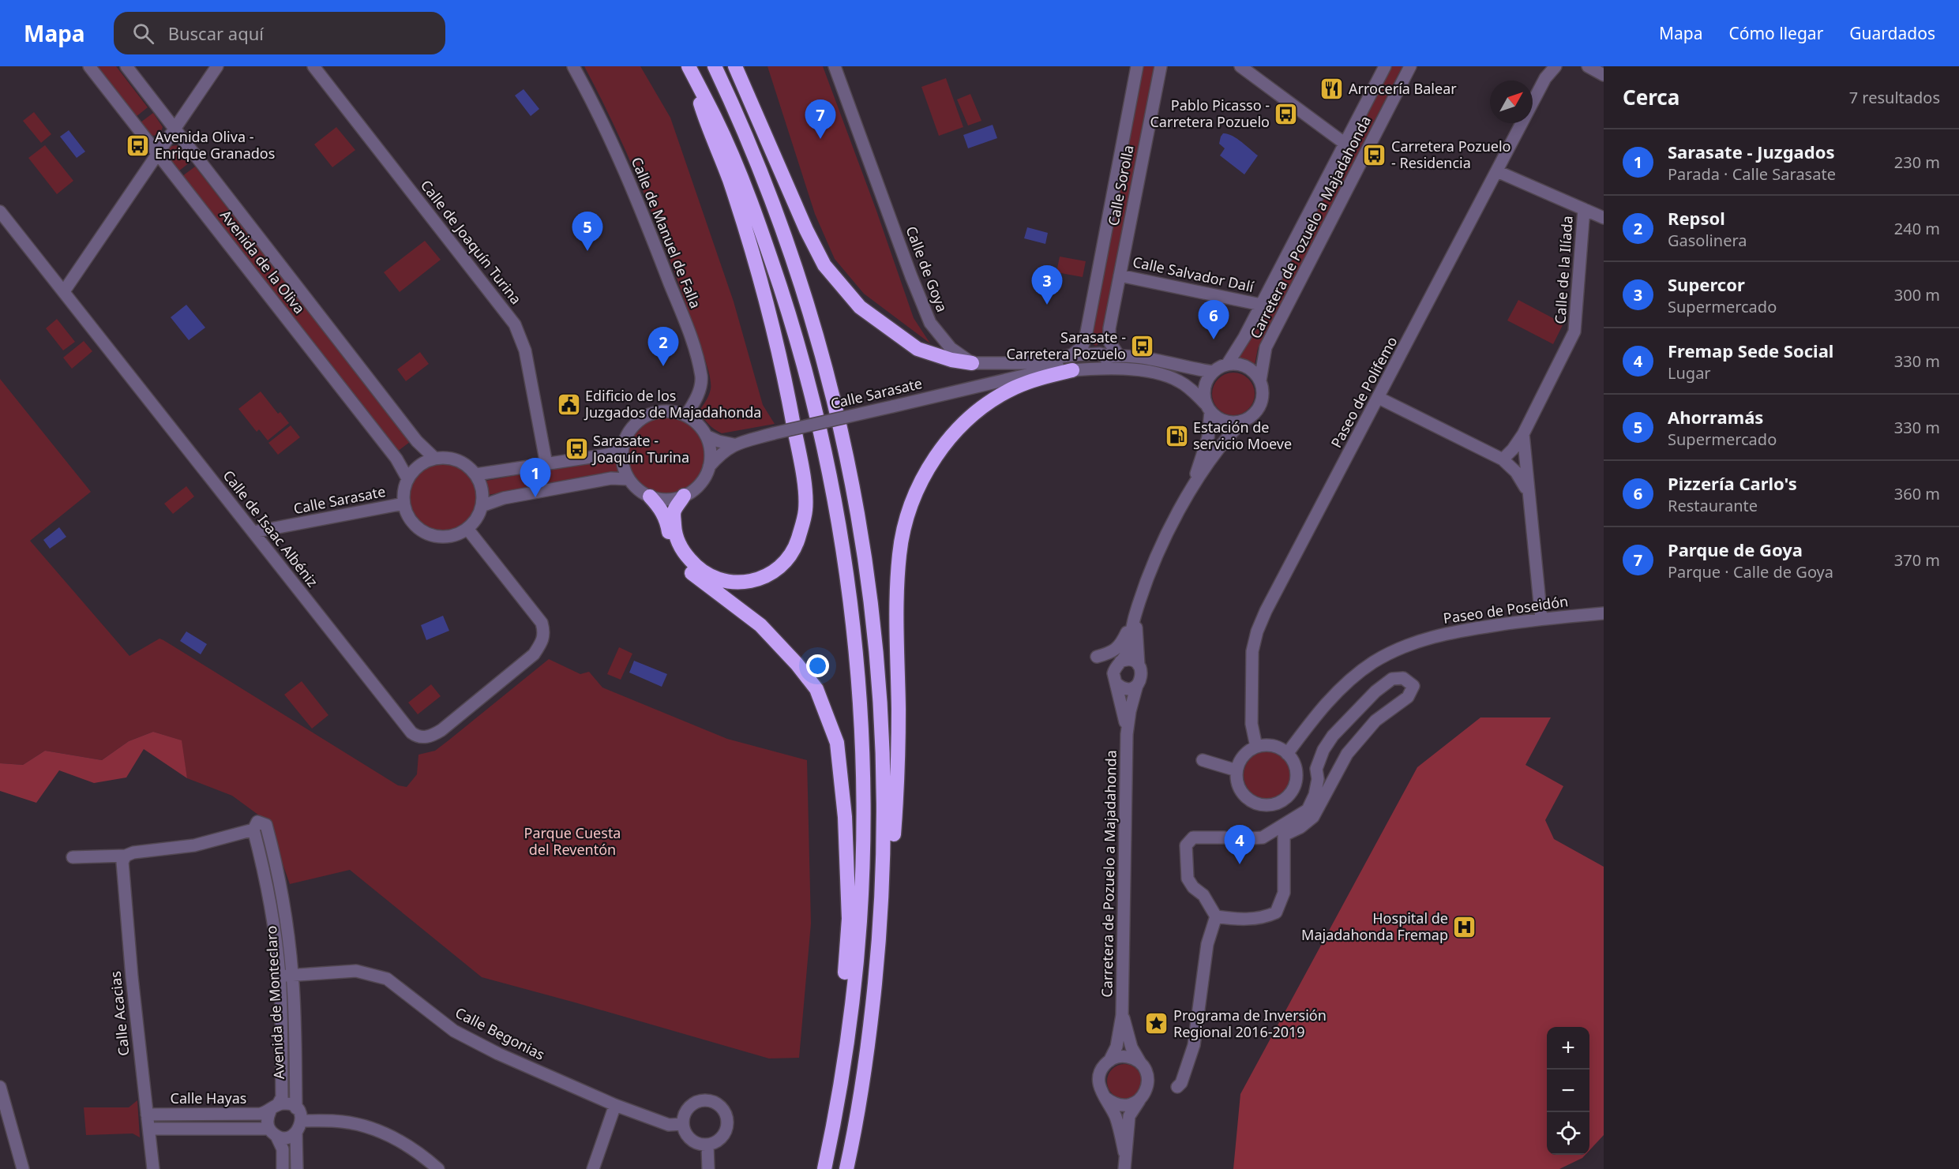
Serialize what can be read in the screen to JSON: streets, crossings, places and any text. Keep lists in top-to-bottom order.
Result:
{
  "streets": {
    "street": [
      "Calle Sorolla",
      "Carretera de Pozuelo a Majadahonda",
      "Calle de Manuel de Falla",
      "Calle de Joaquín Turina",
      "Avenida de la Oliva",
      "Calle de Goya",
      "Calle de la Ilíada",
      "Calle Salvador Dalí",
      "Paseo de Polifemo",
      "Calle Sarasate",
      "Calle de Isaac Albéniz",
      "Paseo de Poseidón",
      "Avenida de Monteclaro",
      "Calle Acacias",
      "Calle Begonias",
      "Calle Hayas"
    ]
  },
  "crossings": [
    ["Calle Sorolla", "Calle Salvador Dalí"],
    ["Calle Sorolla", "Calle Sarasate"],
    ["Carretera de Pozuelo a Majadahonda", "Calle Salvador Dalí"],
    ["Carretera de Pozuelo a Majadahonda", "Calle Sarasate"],
    ["Calle de Manuel de Falla", "Calle Sarasate"],
    ["Avenida de la Oliva", "Calle Sarasate"],
    ["Avenida de la Oliva", "Calle de Isaac Albéniz"],
    ["Paseo de Polifemo", "Paseo de Poseidón"],
    ["Calle Sarasate", "Calle de Isaac Albéniz"],
    ["Avenida de Monteclaro", "Calle Begonias"],
    ["Avenida de Monteclaro", "Calle Hayas"],
    ["Calle Acacias", "Calle Hayas"]
  ],
  "parks": ["Parque Cuesta del Reventón"],
  "places": {
    "restaurant": ["Arrocería Balear"],
    "bus stop": [
      "Pablo Picasso - Carretera Pozuelo",
      "Avenida Oliva - Enrique Granados",
      "Carretera Pozuelo - Residencia",
      "Sarasate - Carretera Pozuelo",
      "Sarasate - Joaquín Turina"
    ],
    "public building": ["Edificio de los Juzgados de Majadahonda"],
    "fuel station": ["Estación de servicio Moeve"],
    "hospital": ["Hospital de Majadahonda Fremap"],
    "place": ["Programa de Inversión Regional 2016-2019"]
  },
  "north": "top right",
  "page": {
    "header": "Mapa",
    "search": "Buscar aquí",
    "nav": ["Mapa", "Cómo llegar", "Guardados"],
    "heading": ["Cerca", "7 resultados"],
    "pins": [
      "7",
      "5",
      "3",
      "6",
      "2",
      "1",
      "4"
    ],
    "list": [
      {
        "mark": "1",
        "name": "Sarasate - Juzgados",
        "note": "Parada · Calle Sarasate",
        "value": "230 m"
      },
      {
        "mark": "2",
        "name": "Repsol",
        "note": "Gasolinera",
        "value": "240 m"
      },
      {
        "mark": "3",
        "name": "Supercor",
        "note": "Supermercado",
        "value": "300 m"
      },
      {
        "mark": "4",
        "name": "Fremap Sede Social",
        "note": "Lugar",
        "value": "330 m"
      },
      {
        "mark": "5",
        "name": "Ahorramás",
        "note": "Supermercado",
        "value": "330 m"
      },
      {
        "mark": "6",
        "name": "Pizzería Carlo's",
        "note": "Restaurante",
        "value": "360 m"
      },
      {
        "mark": "7",
        "name": "Parque de Goya",
        "note": "Parque · Calle de Goya",
        "value": "370 m"
      }
    ],
    "map_buttons": ["+", "−"]
  }
}
